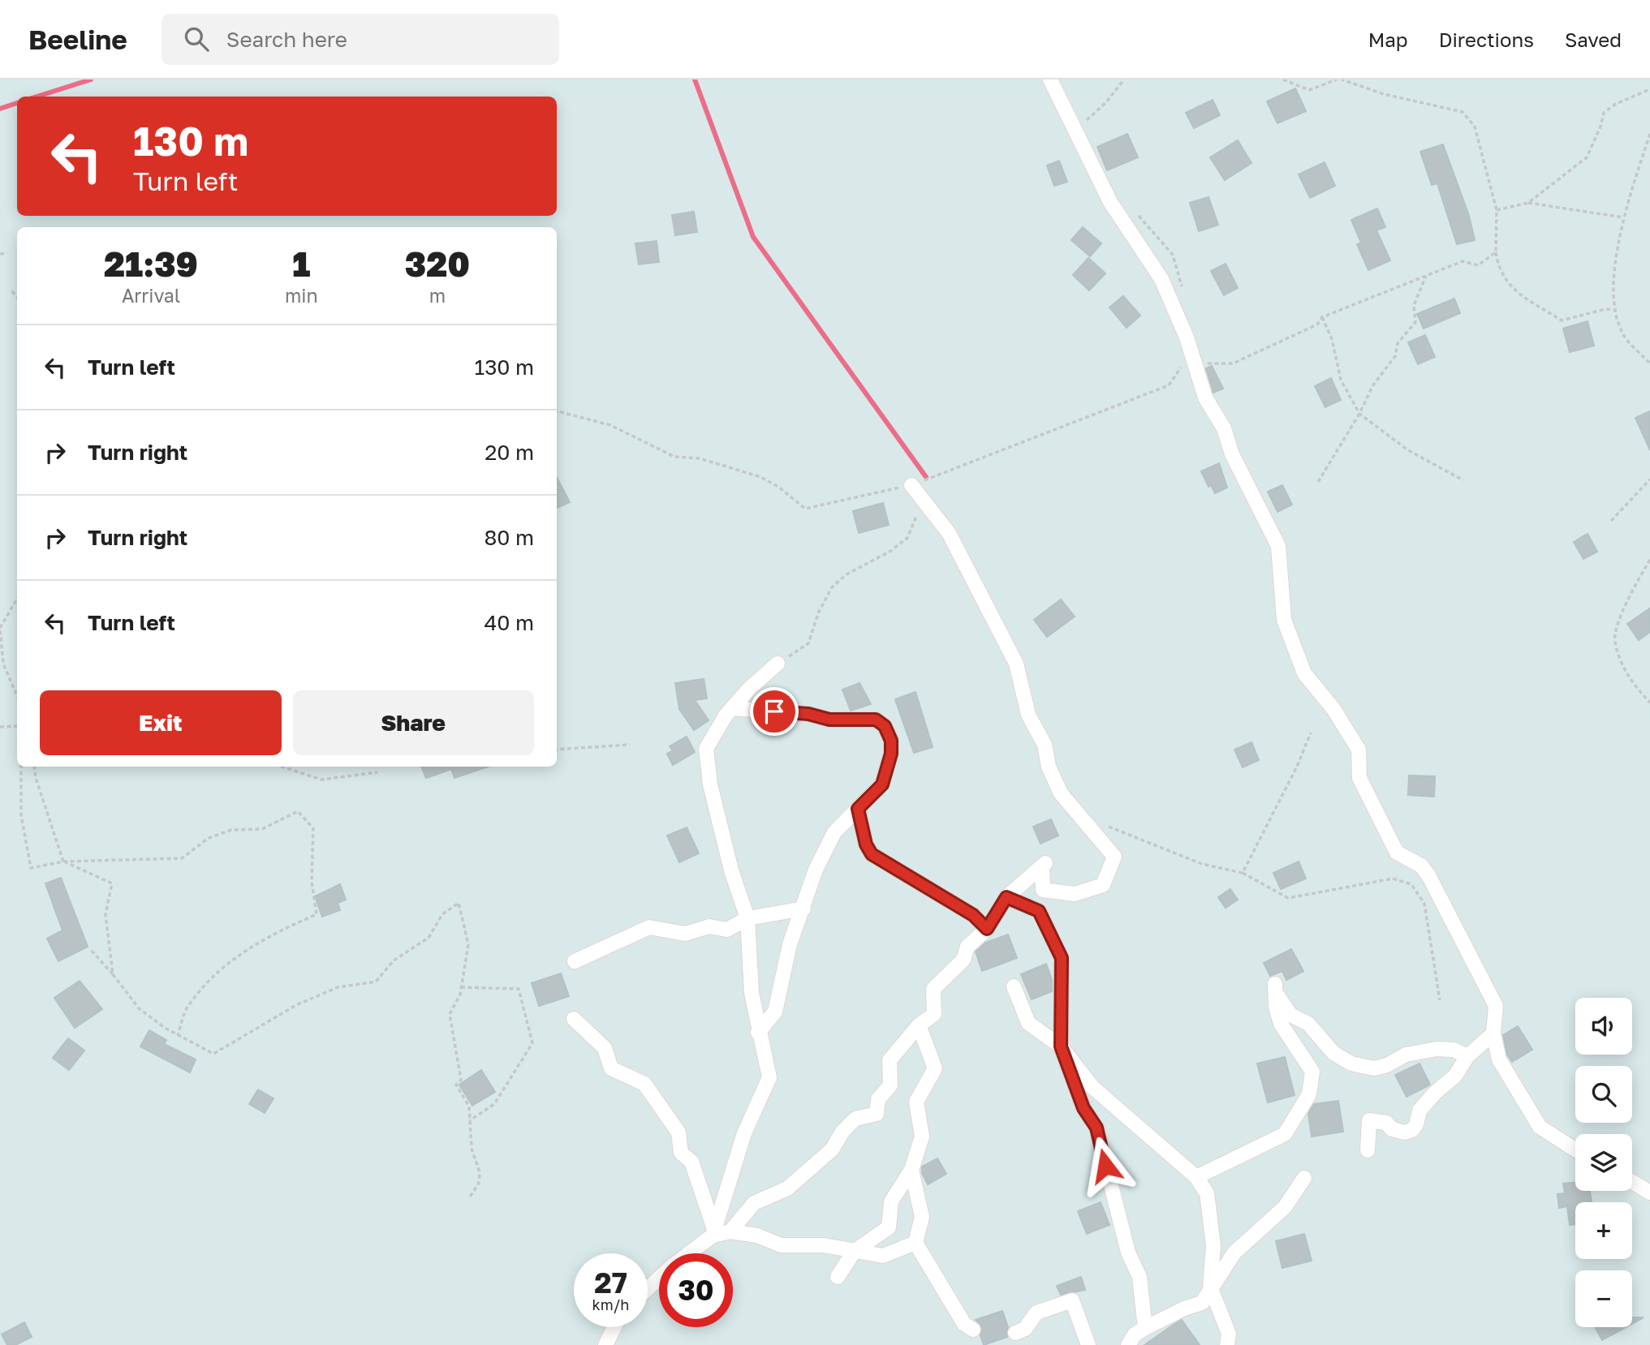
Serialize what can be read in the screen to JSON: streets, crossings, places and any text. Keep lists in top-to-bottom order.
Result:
{
  "page": {
    "header": "Beeline",
    "search": "Search here",
    "nav": ["Map", "Directions", "Saved"],
    "turn": ["130 m", "Turn left"],
    "eta": [
      "21:39",
      "Arrival",
      "1",
      "min",
      "320",
      "m"
    ],
    "list": [
      {
        "name": "Turn left",
        "value": "130 m"
      },
      {
        "name": "Turn right",
        "value": "20 m"
      },
      {
        "name": "Turn right",
        "value": "80 m"
      },
      {
        "name": "Turn left",
        "value": "40 m"
      }
    ],
    "buttons": ["Exit", "Share"],
    "map_buttons": ["+", "−"],
    "speed": "27 km/h",
    "limit": "30"
  }
}
